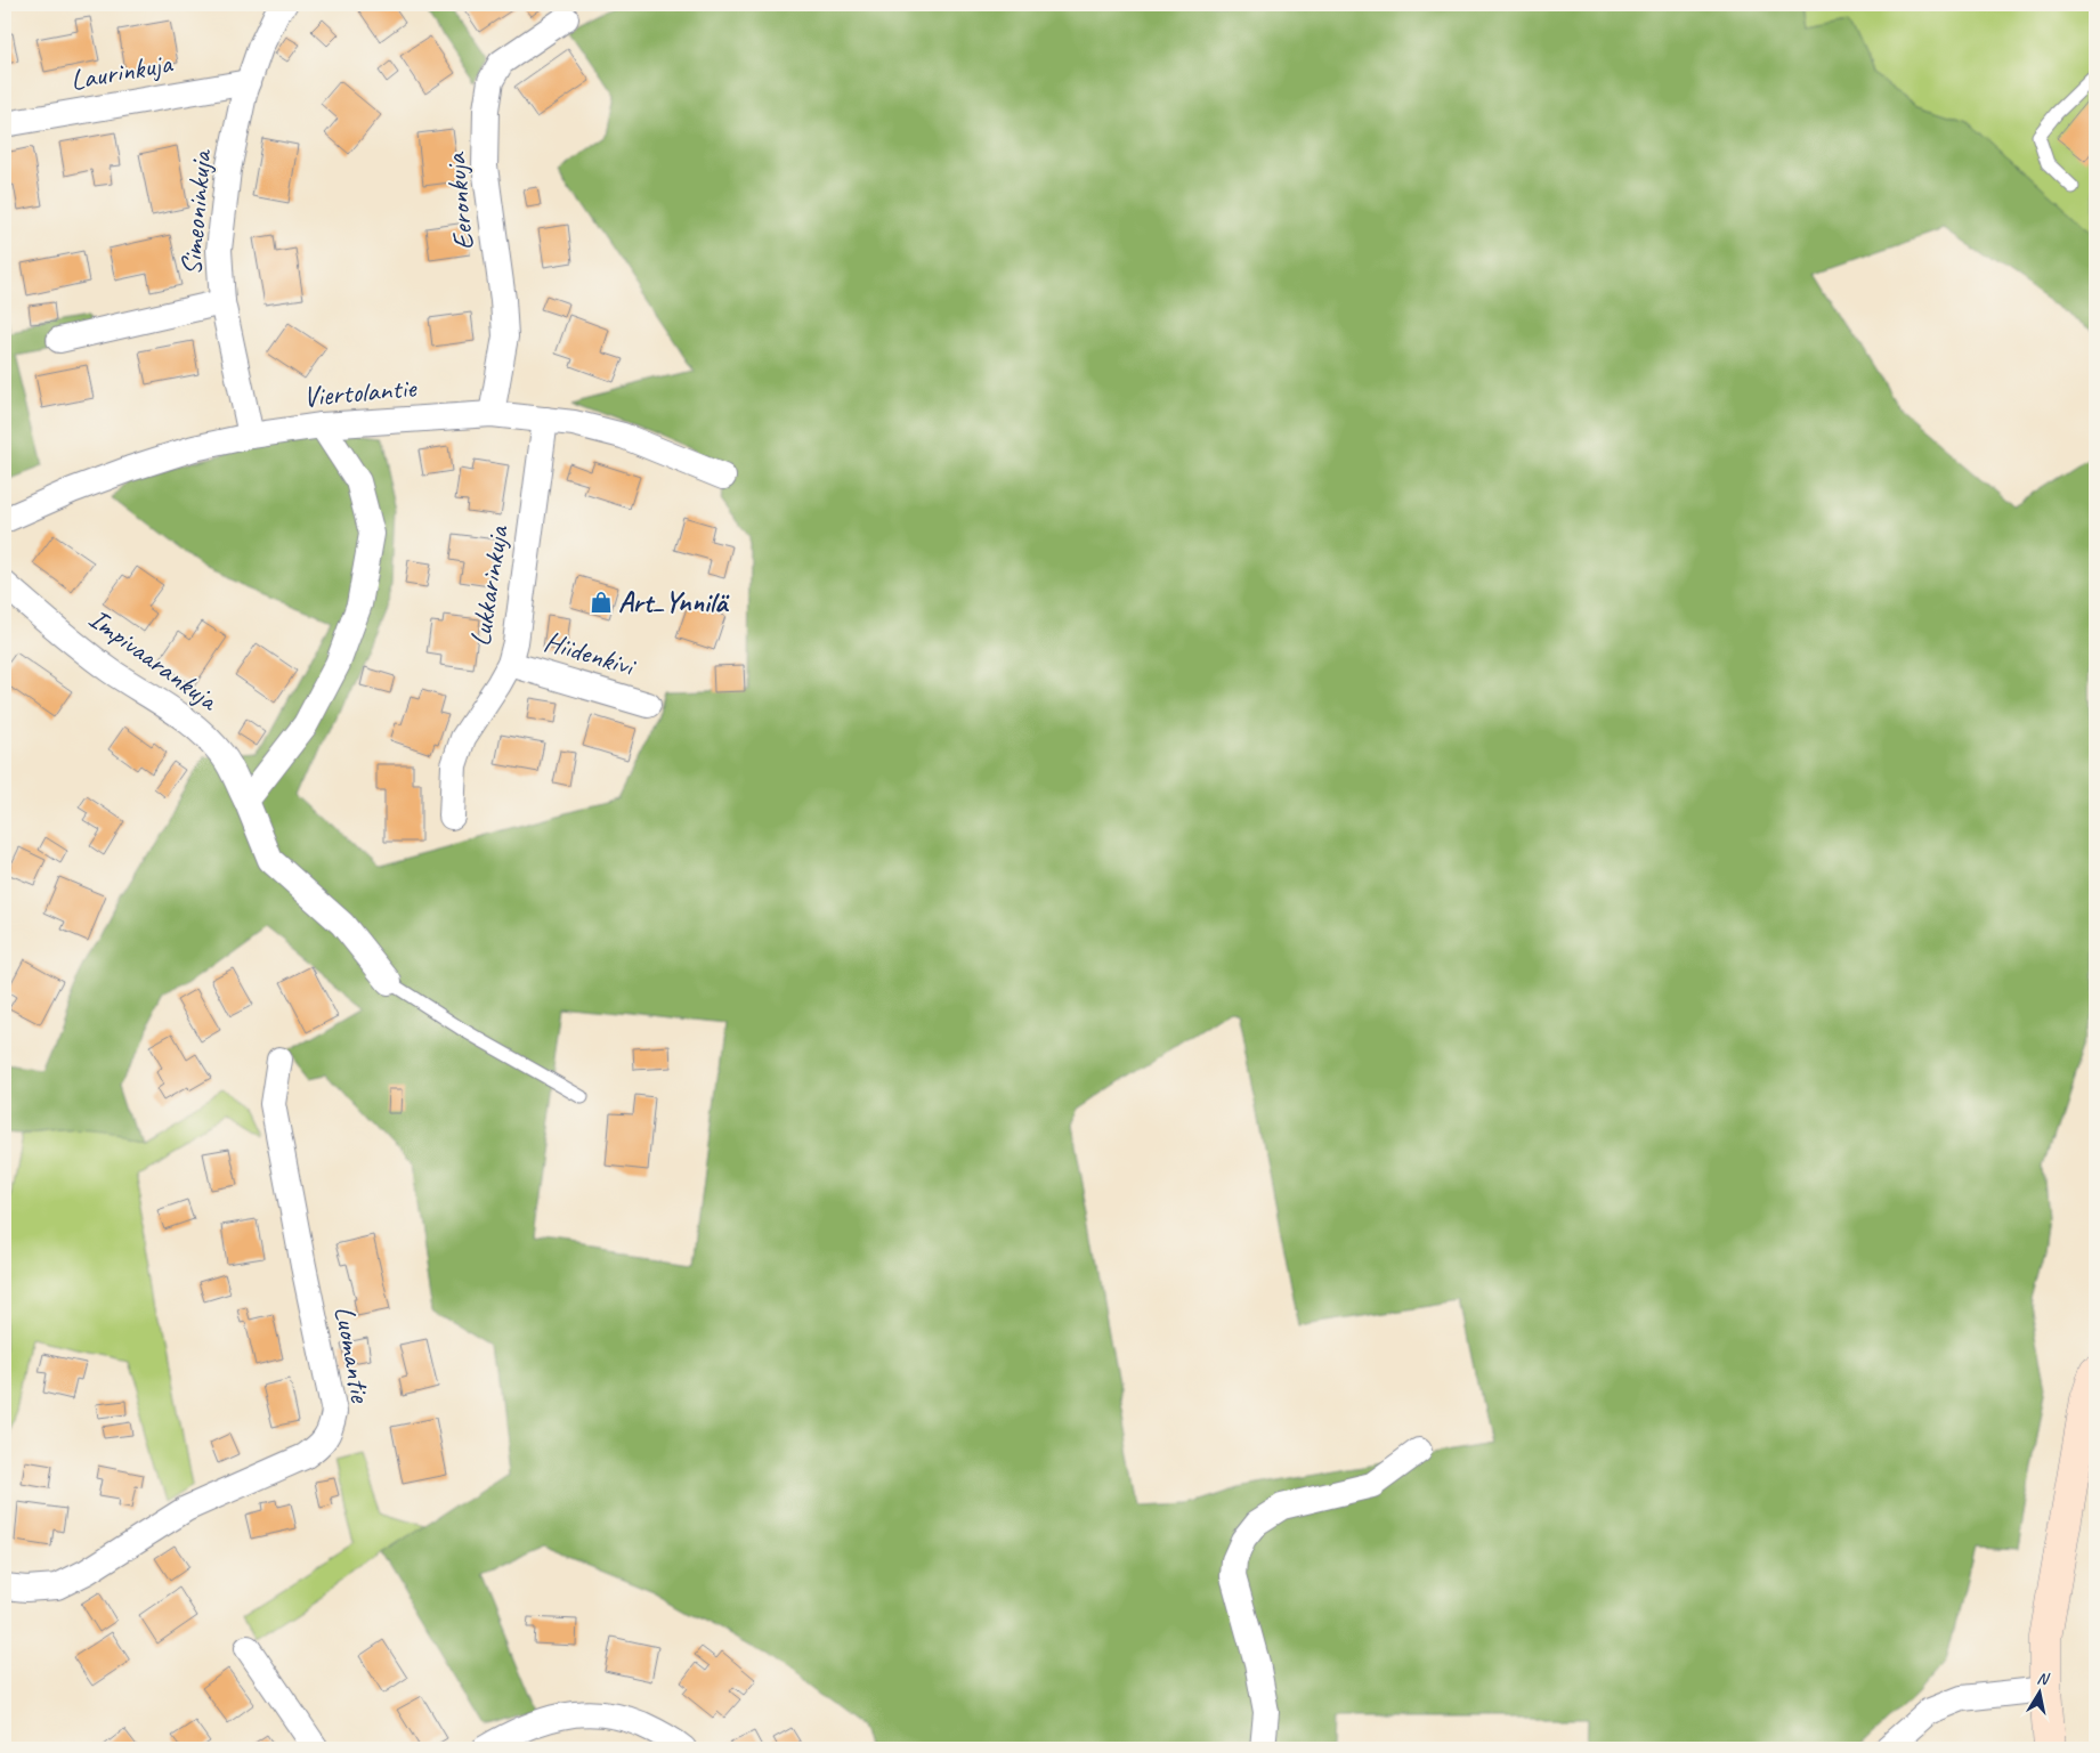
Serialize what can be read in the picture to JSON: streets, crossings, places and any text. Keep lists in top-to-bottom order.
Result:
{
  "streets": {
    "street": [
      "Laurinkuja",
      "Eeronkuja",
      "Simeoninkuja",
      "Viertolantie",
      "Lukkarinkuja",
      "Hiidenkivi",
      "Impivaarankuja",
      "Luomantie"
    ]
  },
  "crossings": [
    ["Laurinkuja", "Simeoninkuja"],
    ["Eeronkuja", "Viertolantie"],
    ["Simeoninkuja", "Viertolantie"],
    ["Viertolantie", "Lukkarinkuja"],
    ["Lukkarinkuja", "Hiidenkivi"]
  ],
  "places": {
    "shop": ["Art_Ynnilä"]
  },
  "north": "top"
}
